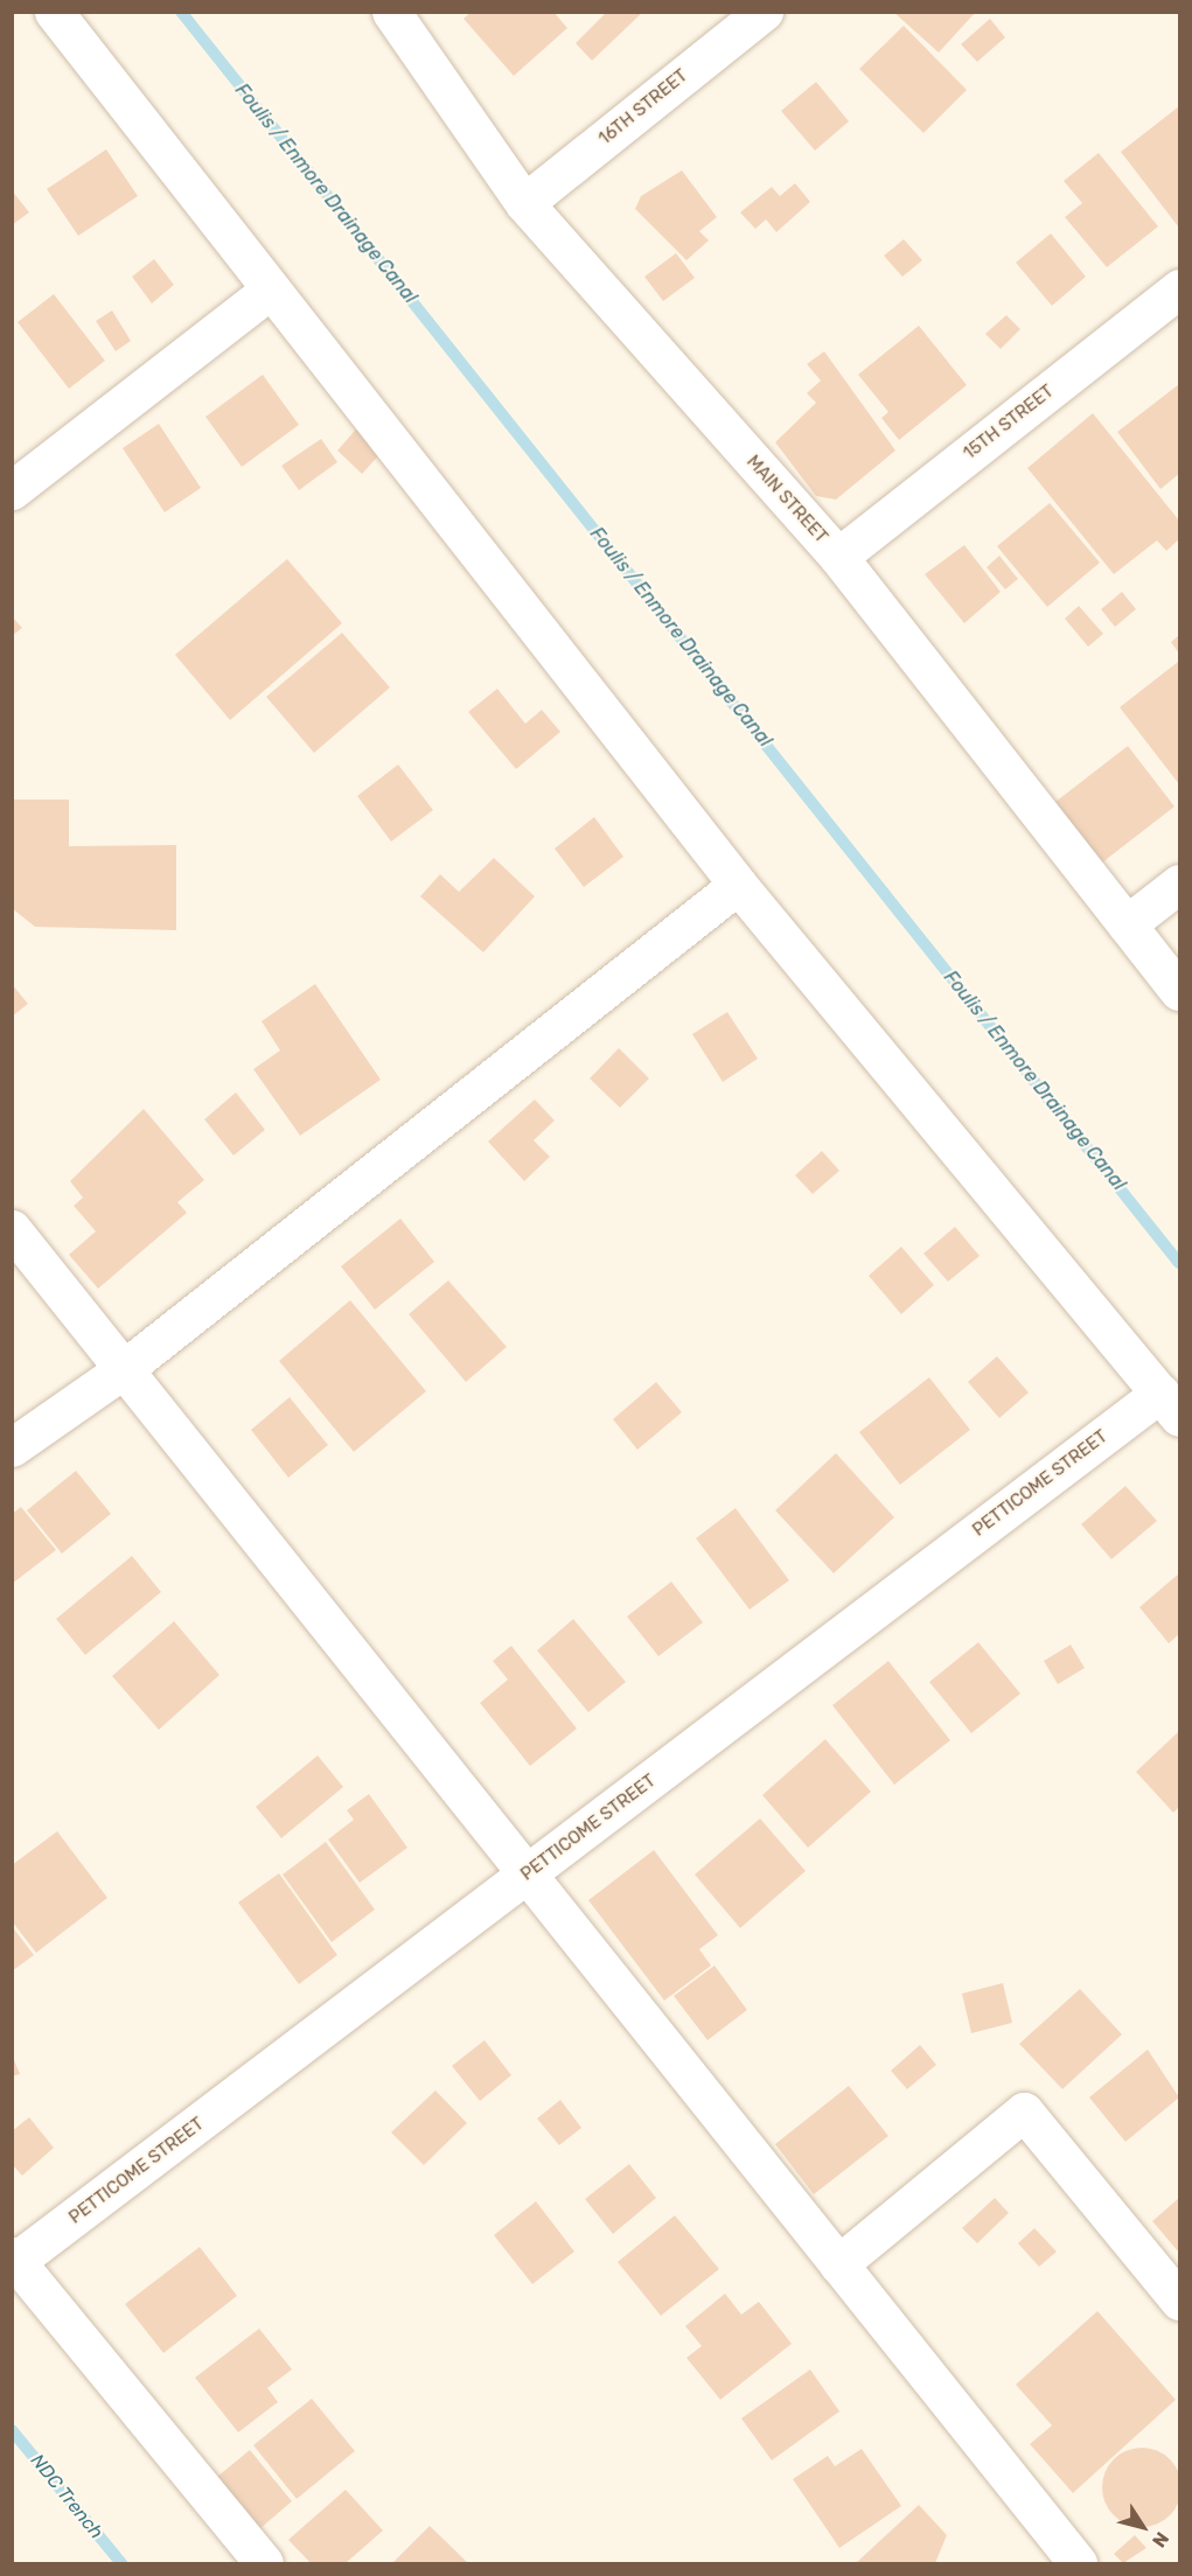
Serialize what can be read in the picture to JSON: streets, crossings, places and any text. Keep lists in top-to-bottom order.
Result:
{
  "streets": {
    "street": [
      "16TH STREET",
      "15TH STREET",
      "MAIN STREET",
      "PETTICOME STREET"
    ]
  },
  "crossings": [
    ["16TH STREET", "MAIN STREET"],
    ["15TH STREET", "MAIN STREET"]
  ],
  "water": ["Foulis / Enmore Drainage Canal", "NDC Trench"],
  "north": "bottom right"
}
